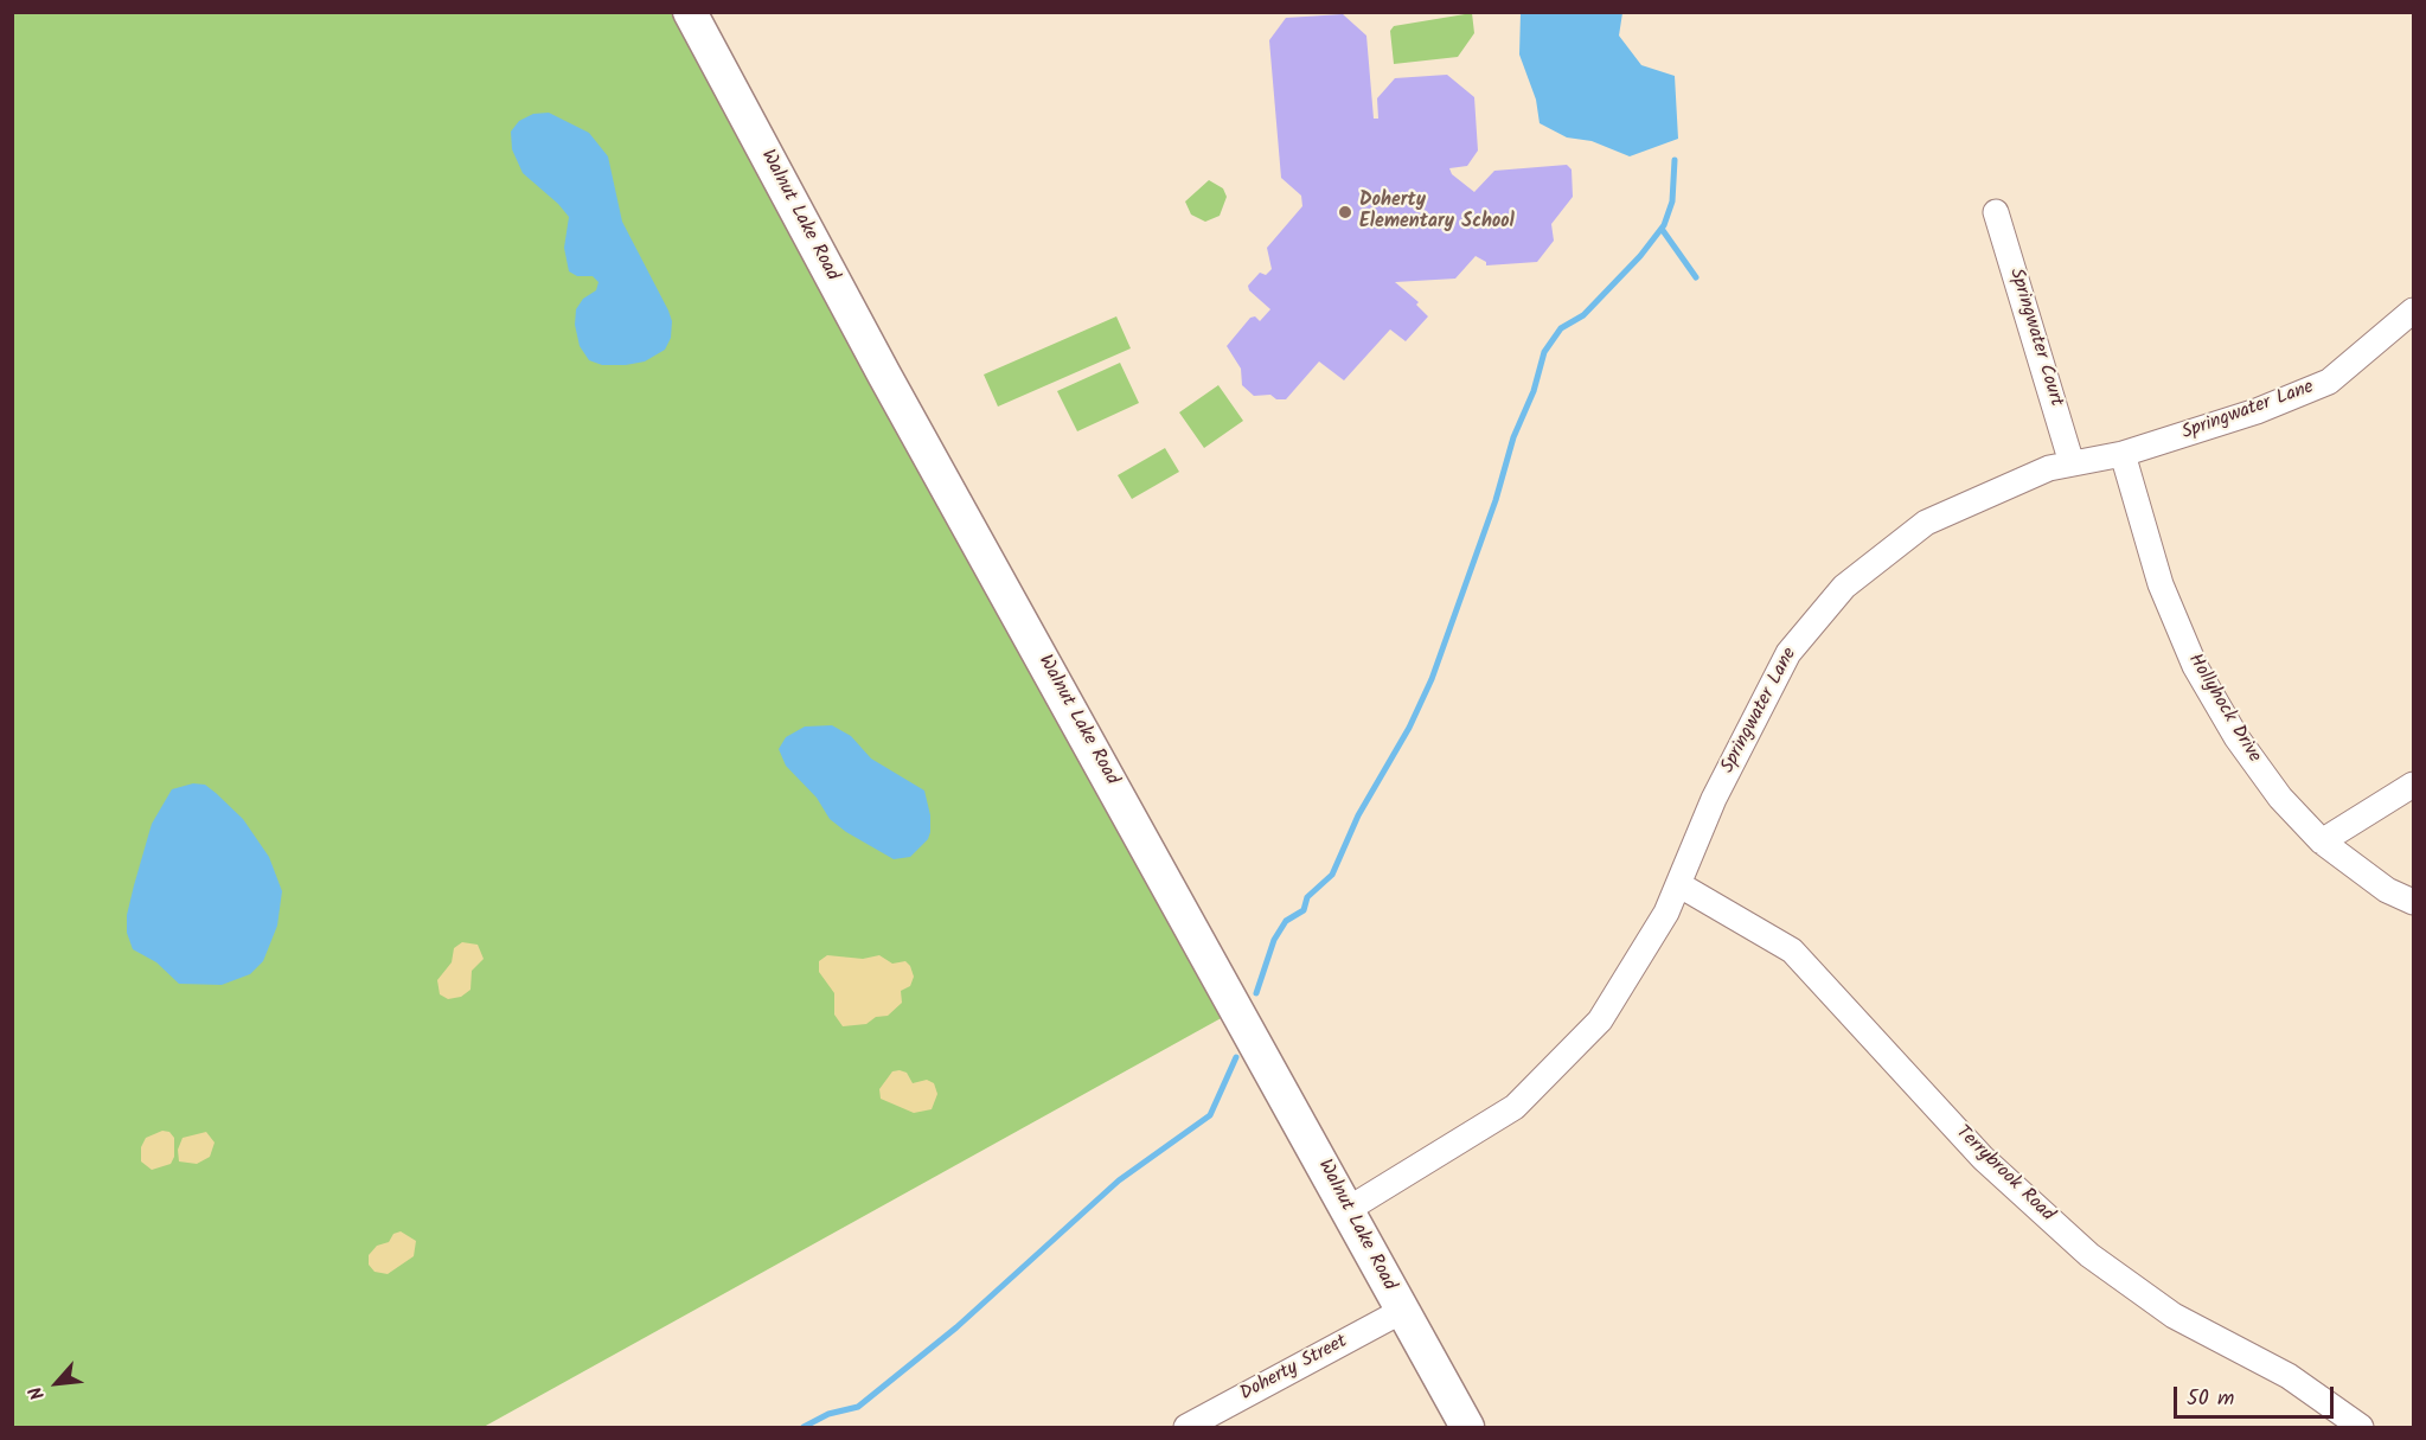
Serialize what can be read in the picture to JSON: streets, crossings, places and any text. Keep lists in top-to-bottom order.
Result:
{
  "streets": {
    "street": [
      "Walnut Lake Road",
      "Springwater Court",
      "Springwater Lane",
      "Hollyhock Drive",
      "Terrybrook Road",
      "Doherty Street"
    ]
  },
  "crossings": [
    ["Walnut Lake Road", "Springwater Lane"],
    ["Walnut Lake Road", "Doherty Street"],
    ["Springwater Court", "Springwater Lane"],
    ["Springwater Lane", "Hollyhock Drive"],
    ["Springwater Lane", "Terrybrook Road"]
  ],
  "places": ["Doherty Elementary School"],
  "scale_bar": "50 m",
  "north": "bottom left"
}
